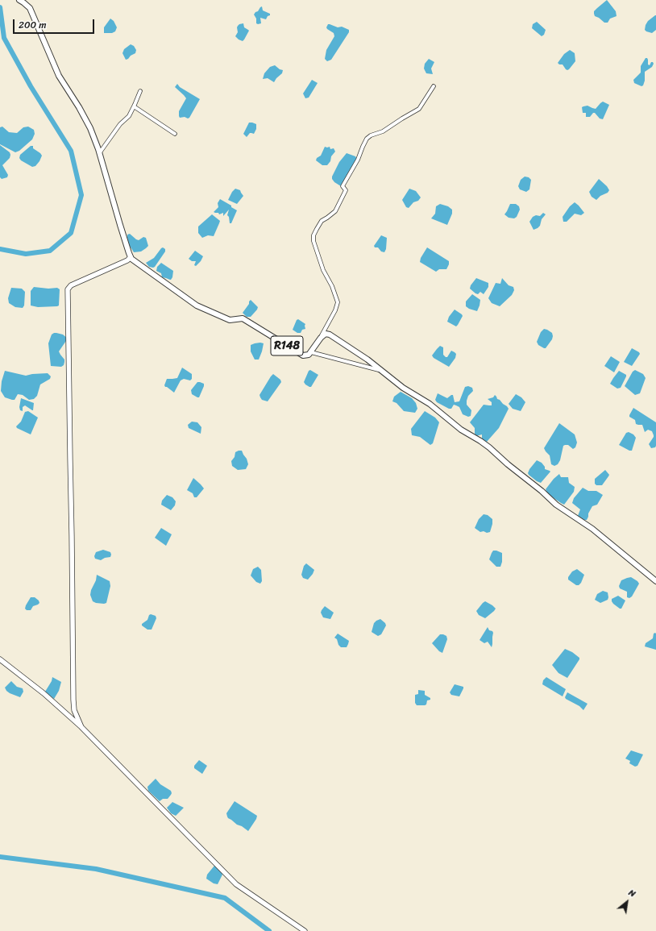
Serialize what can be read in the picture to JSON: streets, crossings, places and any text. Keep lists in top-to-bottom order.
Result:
{
  "streets": {
    "main road": ["R148"]
  },
  "scale_bar": "200 m",
  "north": "top right"
}
